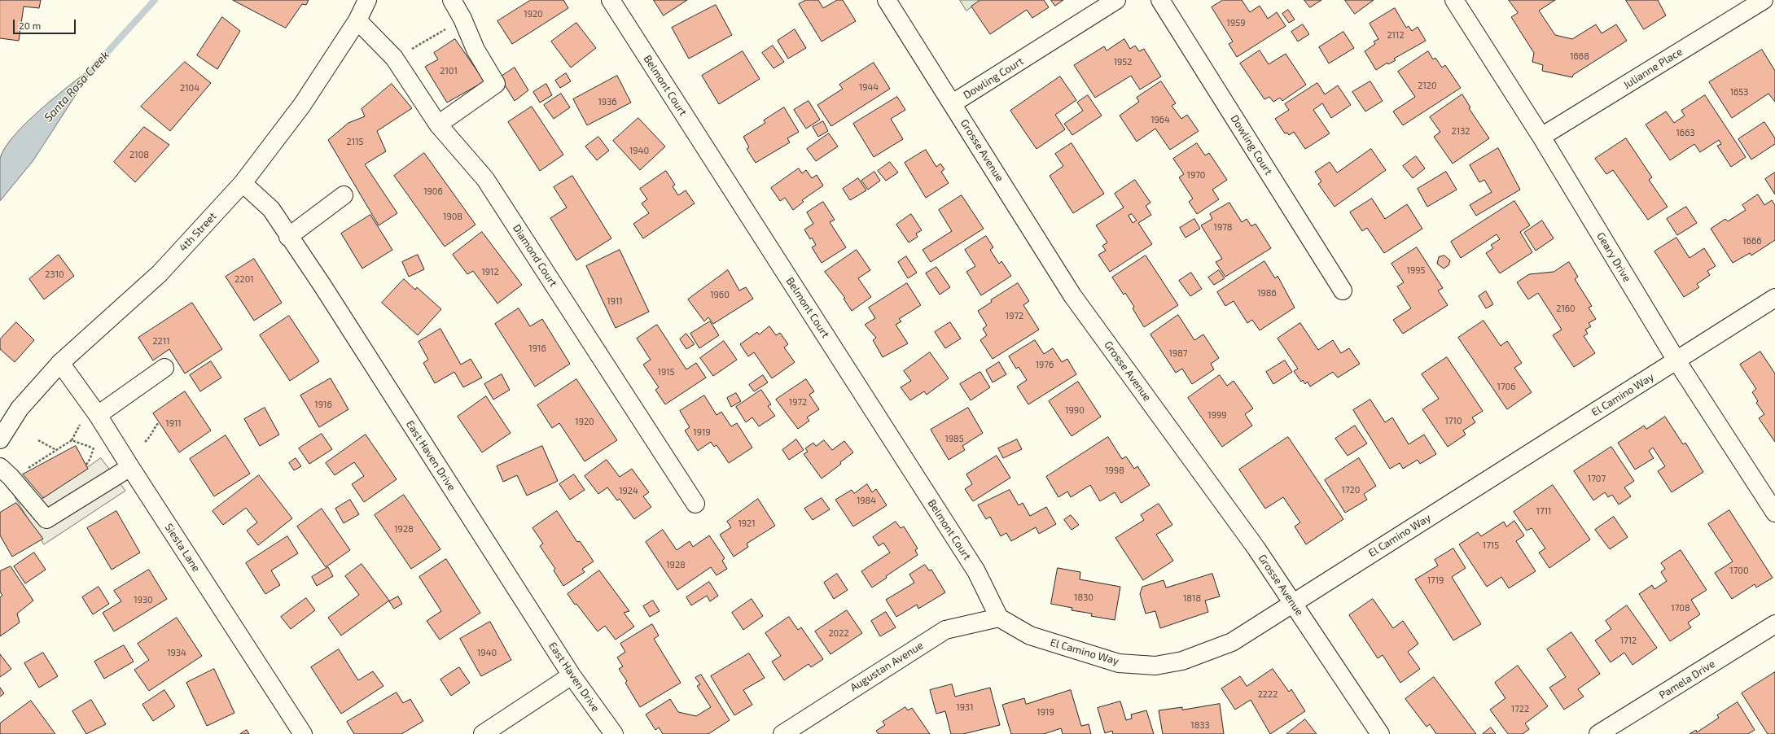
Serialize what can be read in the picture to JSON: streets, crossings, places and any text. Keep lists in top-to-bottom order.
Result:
{
  "streets": {
    "street": [
      "Julianne Place",
      "Dowling Court",
      "Belmont Court",
      "Grosse Avenue",
      "4th Street",
      "Diamond Court",
      "Geary Drive",
      "El Camino Way",
      "East Haven Drive",
      "Siesta Lane",
      "Augustan Avenue",
      "Pamela Drive"
    ]
  },
  "crossings": [
    ["Julianne Place", "Geary Drive"],
    ["Dowling Court", "Grosse Avenue"],
    ["Belmont Court", "El Camino Way"],
    ["Belmont Court", "Augustan Avenue"],
    ["Grosse Avenue", "El Camino Way"],
    ["4th Street", "Diamond Court"],
    ["4th Street", "East Haven Drive"],
    ["4th Street", "Siesta Lane"],
    ["Geary Drive", "El Camino Way"],
    ["El Camino Way", "Augustan Avenue"]
  ],
  "water": ["Santa Rosa Creek"],
  "house_numbers": [
    "1920",
    "1959",
    "2112",
    "1668",
    "1952",
    "2101",
    "2120",
    "1944",
    "2104",
    "1653",
    "1936",
    "1964",
    "2132",
    "1663",
    "2115",
    "1940",
    "2108",
    "1970",
    "1906",
    "1908",
    "1978",
    "1666",
    "1995",
    "1912",
    "2310",
    "2201",
    "1986",
    "1960",
    "1911",
    "2160",
    "1972",
    "2211",
    "1916",
    "1987",
    "1976",
    "1915",
    "1706",
    "1972",
    "1916",
    "1990",
    "1999",
    "1710",
    "1920",
    "1911",
    "1919",
    "1985",
    "1998",
    "1707",
    "1720",
    "1924",
    "1984",
    "1711",
    "1921",
    "1928",
    "1715",
    "1928",
    "1700",
    "1719",
    "1830",
    "1818",
    "1930",
    "1708",
    "2022",
    "1712",
    "1934",
    "1940",
    "2222",
    "1931",
    "1722",
    "1919",
    "1833"
  ],
  "scale_bar": "20 m"
}
